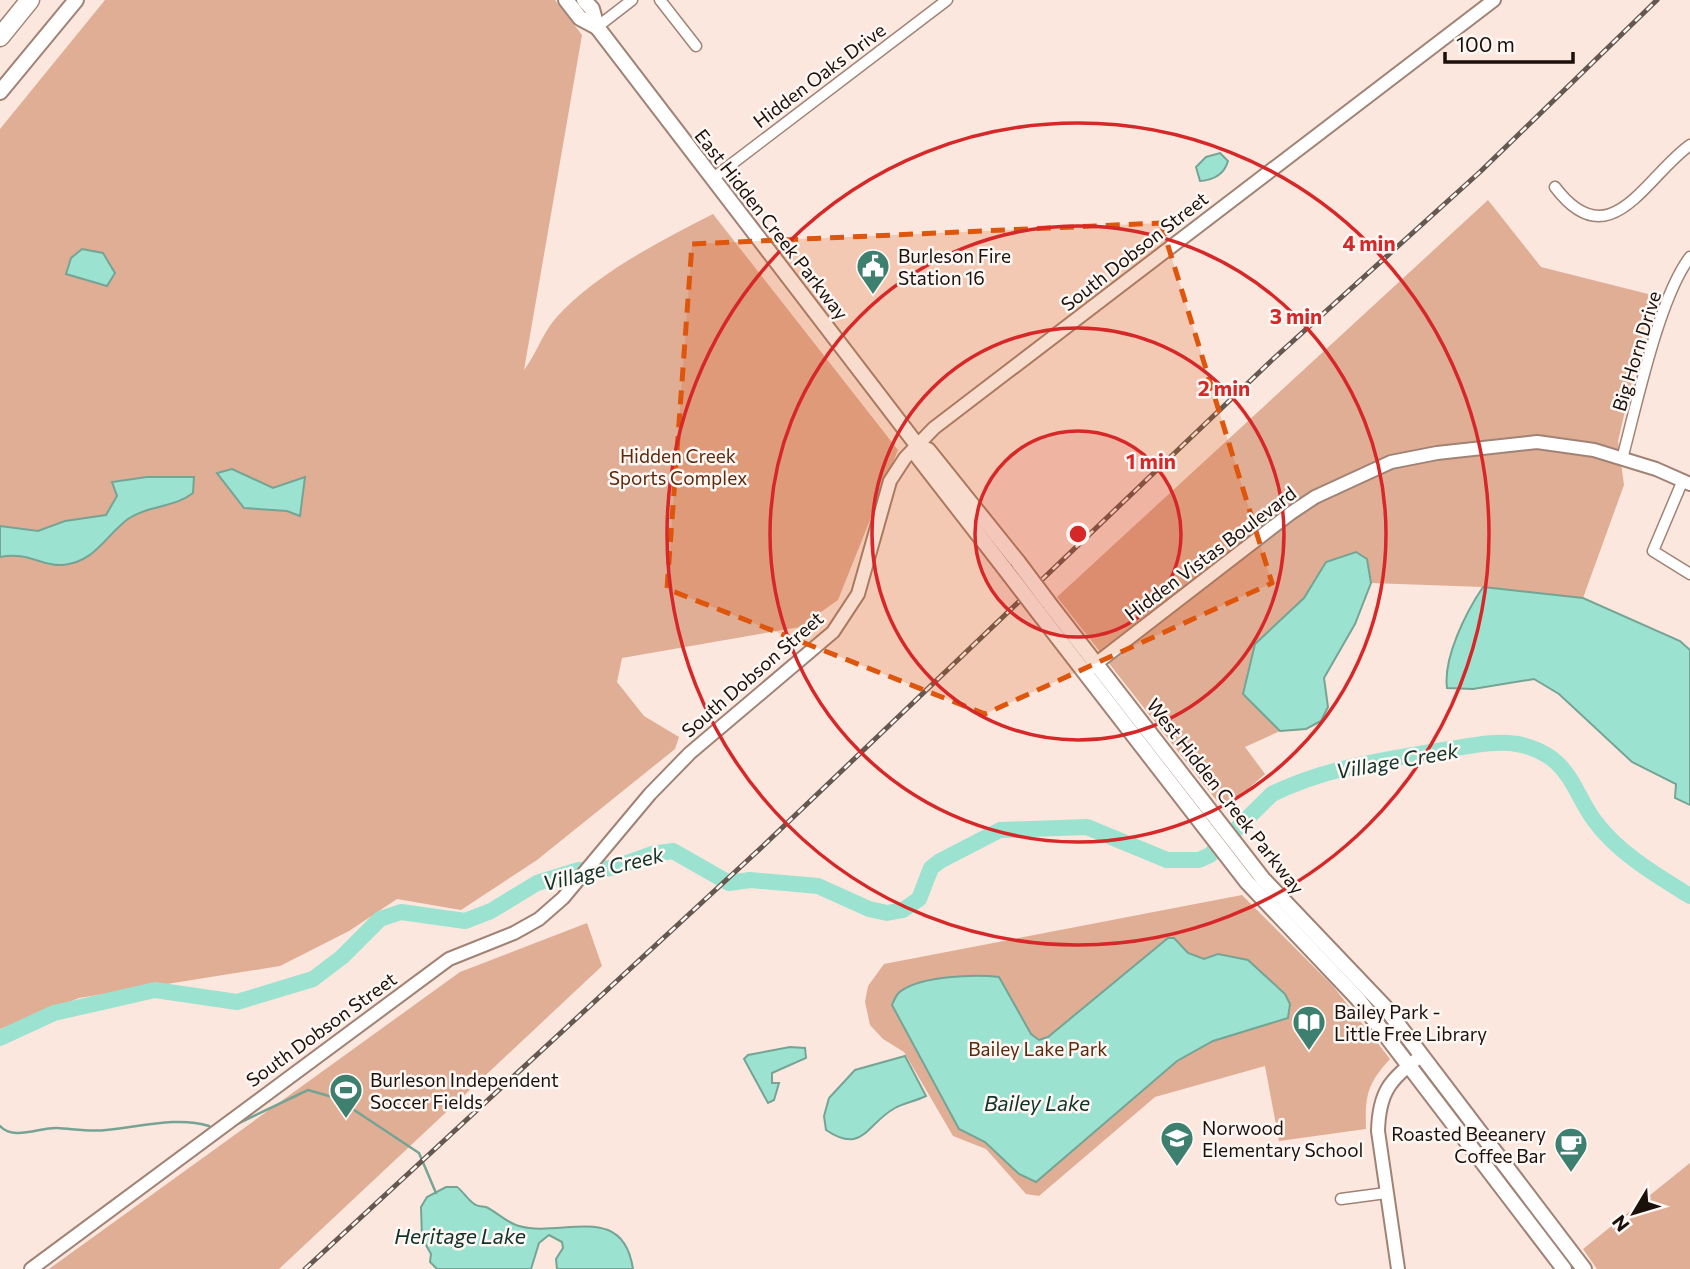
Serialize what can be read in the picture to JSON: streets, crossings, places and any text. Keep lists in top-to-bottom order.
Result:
{
  "streets": {
    "main road": ["East Hidden Creek Parkway", "West Hidden Creek Parkway"],
    "street": [
      "Hidden Oaks Drive",
      "South Dobson Street",
      "Big Horn Drive",
      "Hidden Vistas Boulevard"
    ]
  },
  "crossings": [
    ["Hidden Oaks Drive", "East Hidden Creek Parkway"],
    ["East Hidden Creek Parkway", "South Dobson Street"],
    ["East Hidden Creek Parkway", "West Hidden Creek Parkway"],
    ["Big Horn Drive", "Hidden Vistas Boulevard"],
    ["Hidden Vistas Boulevard", "West Hidden Creek Parkway"]
  ],
  "water": ["Village Creek", "Bailey Lake", "Heritage Lake"],
  "parks": ["Hidden Creek Sports Complex", "Bailey Lake Park"],
  "places": {
    "public building": ["Burleson Fire Station 16"],
    "library": ["Bailey Park - Little Free Library"],
    "sports": ["Burleson Independent Soccer Fields"],
    "school or university": ["Norwood Elementary School"],
    "cafe": ["Roasted Beeanery Coffee Bar"]
  },
  "scale_bar": "100 m",
  "north": "bottom left",
  "rings": [
    "4 min",
    "3 min",
    "2 min",
    "1 min"
  ]
}
